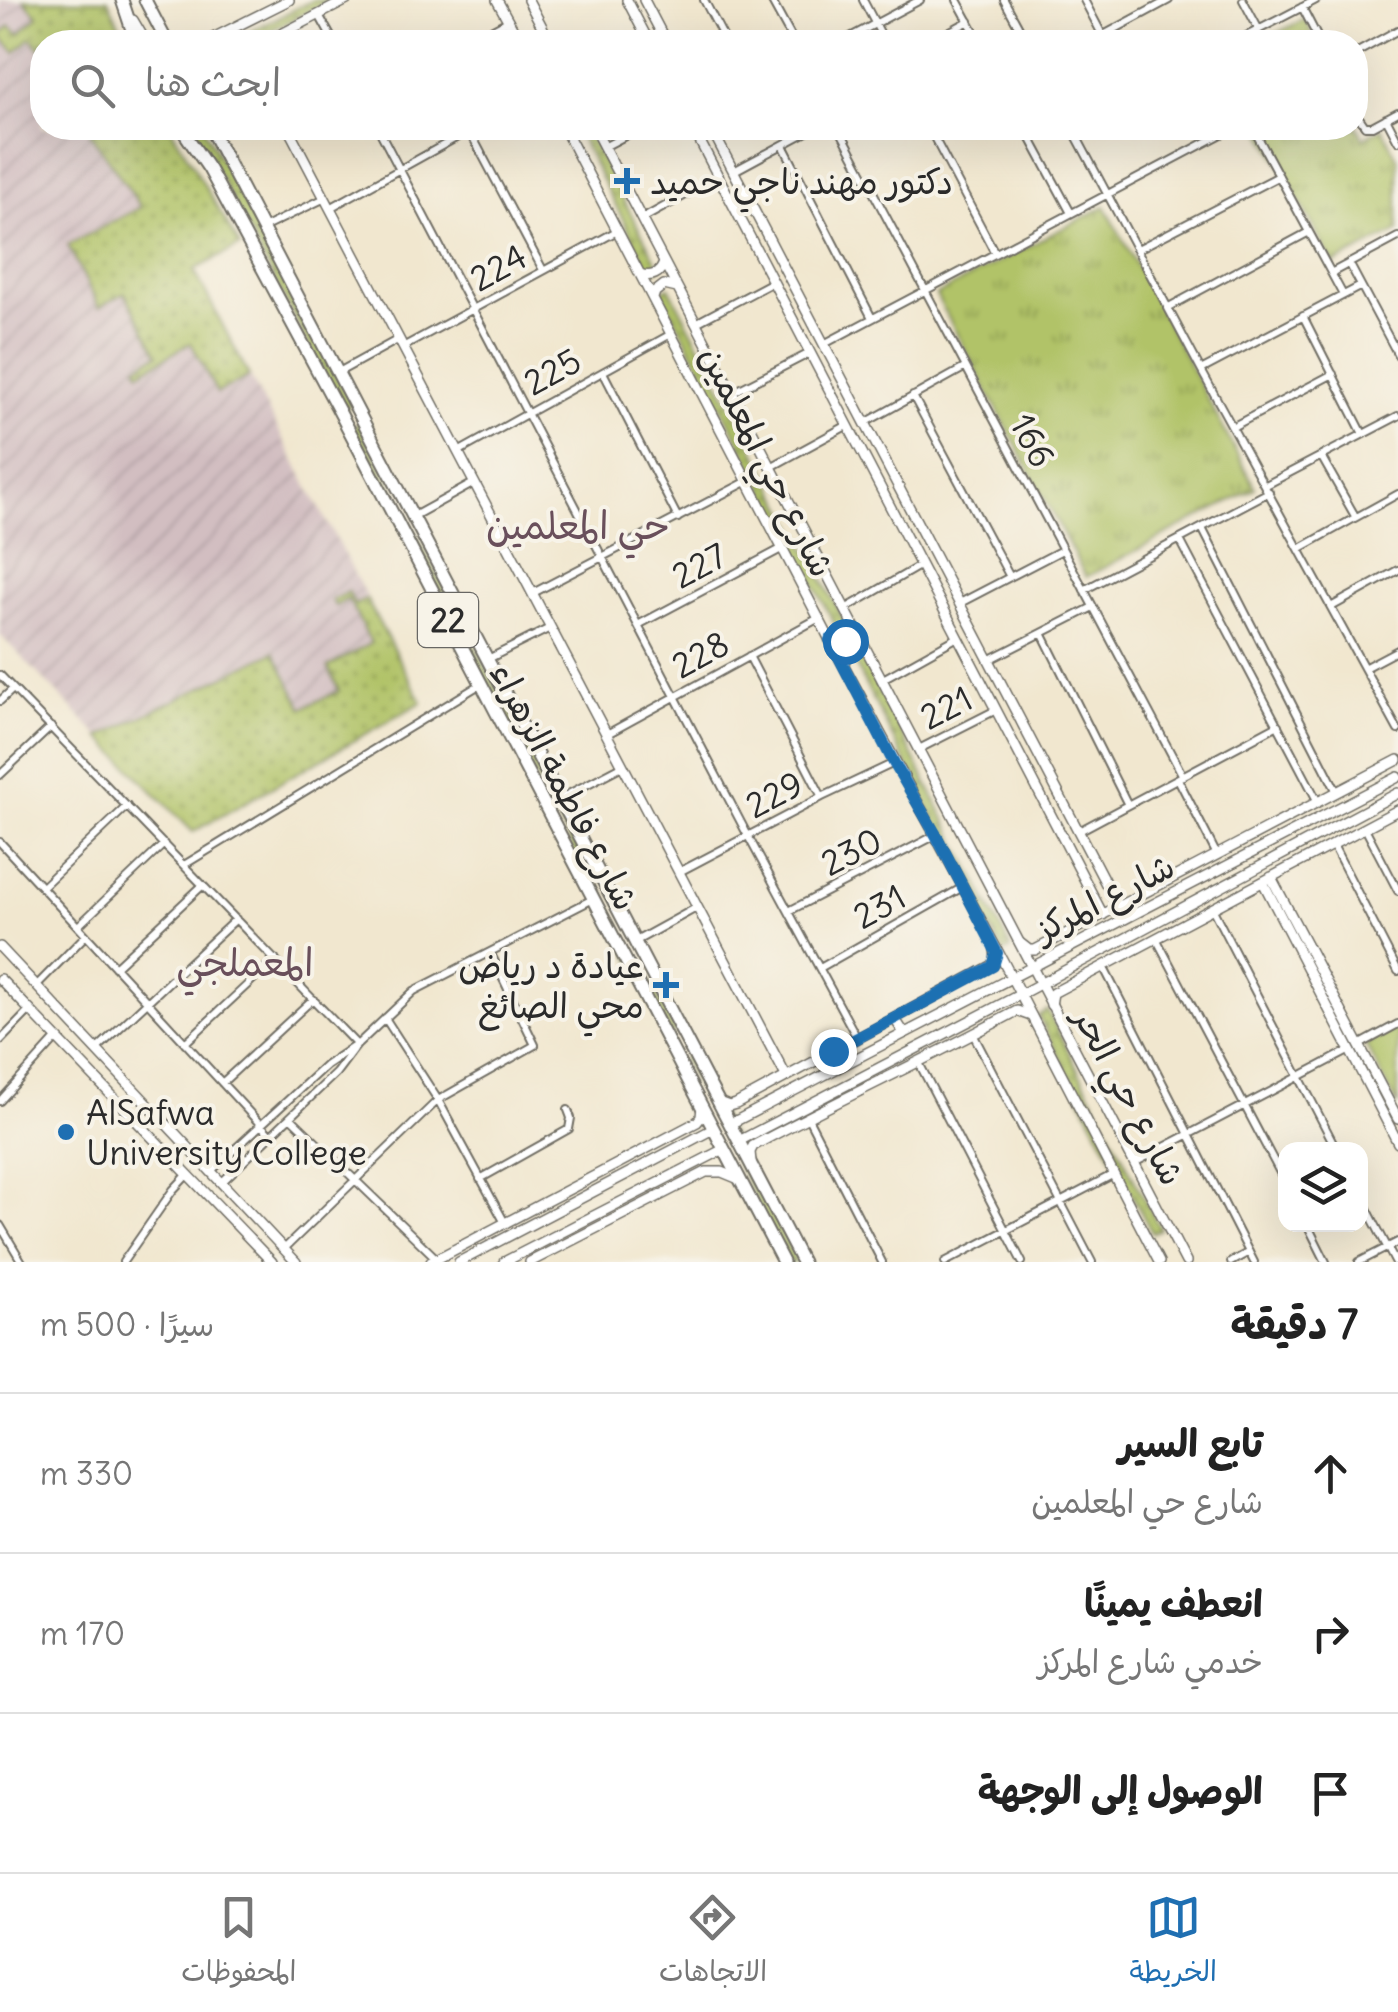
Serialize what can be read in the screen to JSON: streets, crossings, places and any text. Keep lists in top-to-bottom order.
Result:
{
  "streets": {
    "highway": ["22", "شارع فاطمة الزهراء"],
    "main road": ["شارع حي المعلمين", "شارع المركز", "شارع حي الحر"],
    "street": [
      "224",
      "225",
      "166",
      "227",
      "228",
      "221",
      "229",
      "230",
      "231"
    ]
  },
  "crossings": [
    ["224", "شارع حي المعلمين"],
    ["224", "شارع فاطمة الزهراء"],
    ["225", "شارع حي المعلمين"],
    ["شارع حي المعلمين", "227"],
    ["شارع حي المعلمين", "228"],
    ["شارع حي المعلمين", "221"],
    ["شارع حي المعلمين", "229"],
    ["شارع حي المعلمين", "230"],
    ["شارع حي المعلمين", "شارع المركز"],
    ["شارع حي المعلمين", "231"],
    ["شارع حي المعلمين", "شارع حي الحر"],
    ["شارع فاطمة الزهراء", "شارع المركز"],
    ["شارع المركز", "شارع حي الحر"]
  ],
  "districts": ["حي المعلمين", "المعملجي"],
  "places": {
    "health": ["دكتور مهند ناجي حميد", "عيادة د رياض محي الصائغ"],
    "other": ["AlSafwa University College"]
  },
  "page": {
    "search": "ابحث هنا",
    "heading": ["7 دقيقة", "سيرًا · 500 m"],
    "list": [
      ["تابع السير", "شارع حي المعلمين", "330 m"],
      ["انعطف يمينًا", "خدمي شارع المركز", "170 m"],
      "الوصول إلى الوجهة"
    ],
    "nav": ["الخريطة", "الاتجاهات", "المحفوظات"]
  }
}
